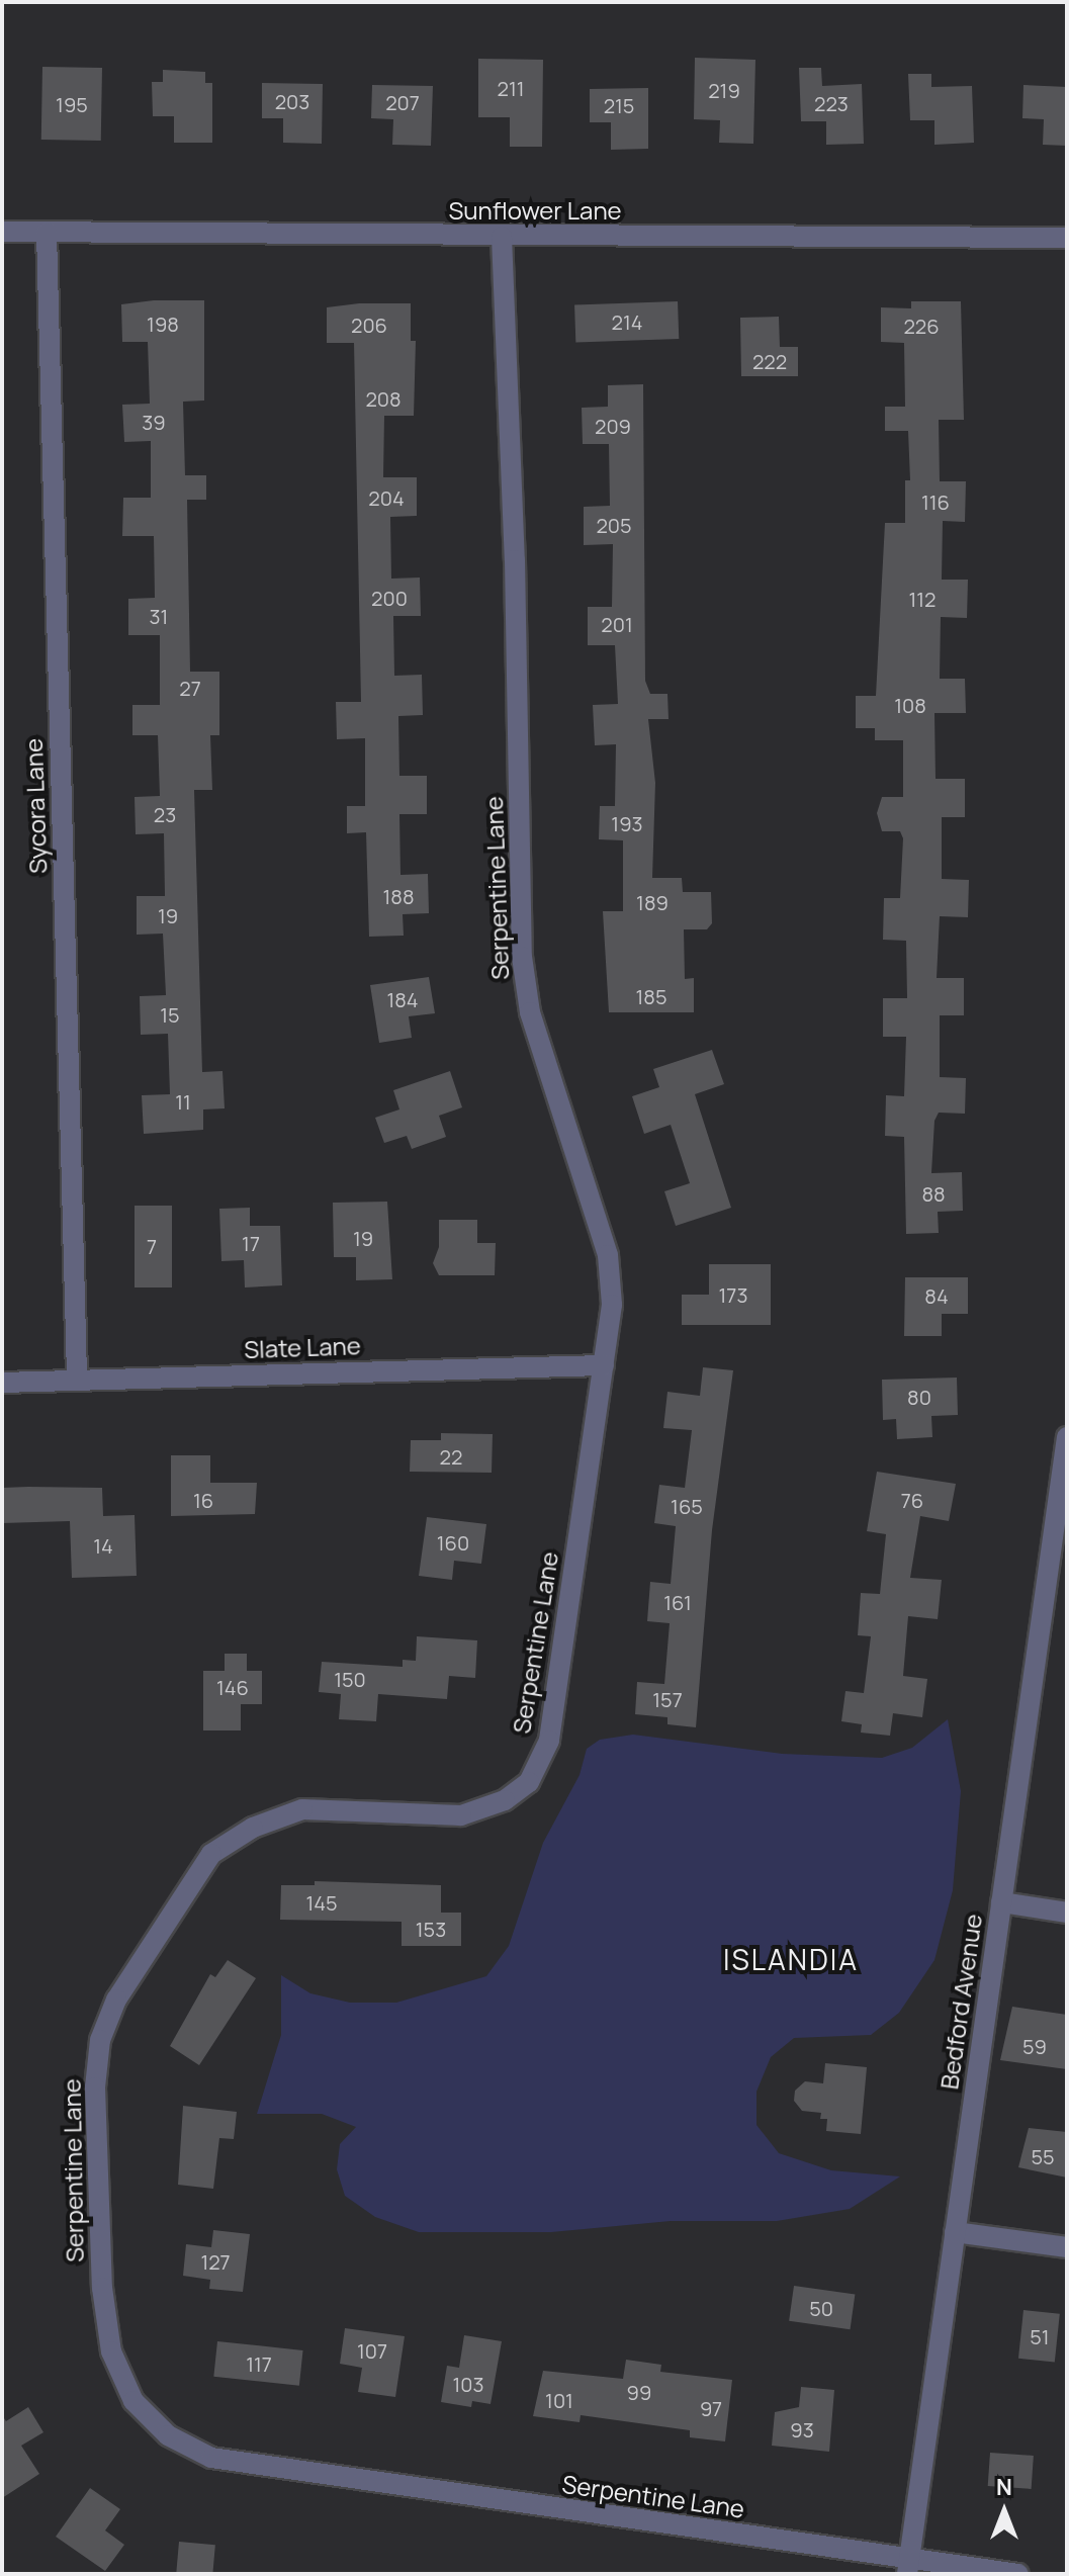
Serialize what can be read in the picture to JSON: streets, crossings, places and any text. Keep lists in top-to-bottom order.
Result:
{
  "streets": {
    "street": [
      "Sunflower Lane",
      "Sycora Lane",
      "Serpentine Lane",
      "Slate Lane",
      "Bedford Avenue"
    ]
  },
  "crossings": [
    ["Sunflower Lane", "Sycora Lane"],
    ["Sunflower Lane", "Serpentine Lane"],
    ["Sycora Lane", "Slate Lane"],
    ["Serpentine Lane", "Slate Lane"],
    ["Serpentine Lane", "Bedford Avenue"]
  ],
  "districts": ["ISLANDIA"],
  "house_numbers": [
    "211",
    "219",
    "203",
    "207",
    "223",
    "195",
    "215",
    "214",
    "198",
    "206",
    "226",
    "222",
    "208",
    "39",
    "209",
    "204",
    "116",
    "205",
    "200",
    "112",
    "31",
    "201",
    "27",
    "108",
    "23",
    "193",
    "188",
    "189",
    "19",
    "185",
    "184",
    "15",
    "11",
    "88",
    "19",
    "17",
    "7",
    "173",
    "84",
    "80",
    "22",
    "16",
    "76",
    "165",
    "160",
    "14",
    "161",
    "150",
    "146",
    "157",
    "145",
    "153",
    "59",
    "55",
    "127",
    "50",
    "51",
    "107",
    "117",
    "103",
    "99",
    "101",
    "97",
    "93"
  ],
  "north": "top"
}
